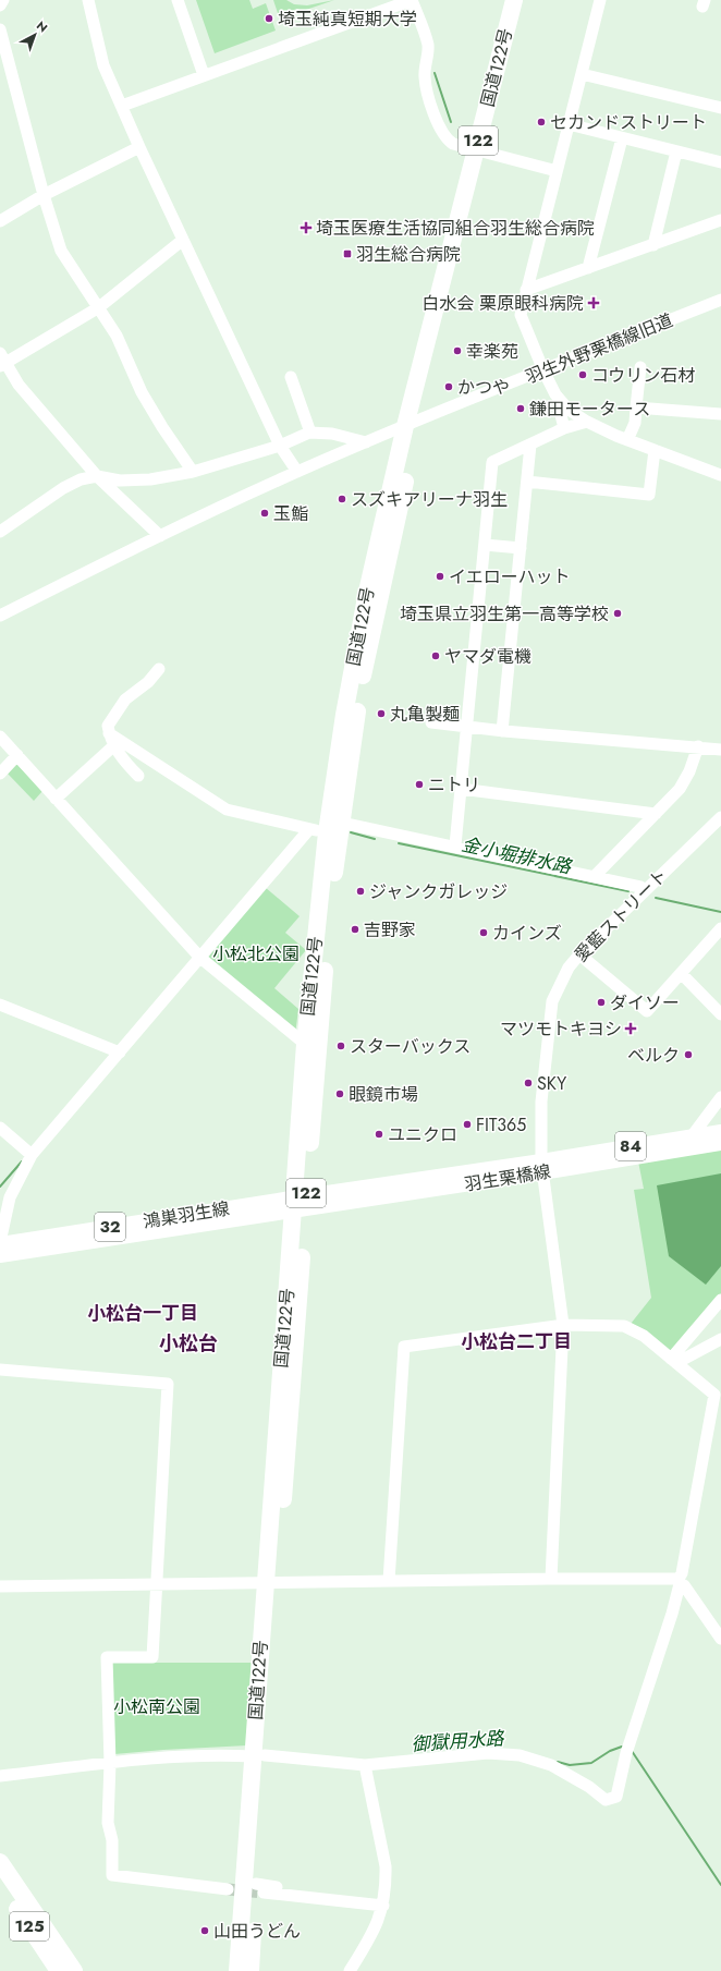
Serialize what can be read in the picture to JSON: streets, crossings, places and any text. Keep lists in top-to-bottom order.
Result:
{
  "streets": {
    "highway": ["国道122号", "122", "125"],
    "main road": [
      "84",
      "羽生栗橋線",
      "鴻巣羽生線",
      "32"
    ],
    "street": ["羽生外野栗橋線旧道", "愛藍ストリート"]
  },
  "crossings": [
    ["国道122号", "羽生外野栗橋線旧道"],
    ["国道122号", "羽生栗橋線"],
    ["国道122号", "鴻巣羽生線"],
    ["愛藍ストリート", "羽生栗橋線"],
    ["羽生栗橋線", "鴻巣羽生線"]
  ],
  "districts": ["小松台一丁目", "小松台二丁目", "小松台"],
  "water": ["金小堀排水路", "御獄用水路"],
  "parks": ["小松北公園", "小松南公園"],
  "places": {
    "other": [
      "埼玉純真短期大学",
      "セカンドストリート",
      "幸楽苑",
      "コウリン石材",
      "かつや",
      "鎌田モータース",
      "スズキアリーナ羽生",
      "玉鮨",
      "イエローハット",
      "埼玉県立羽生第一高等学校",
      "ヤマダ電機",
      "丸亀製麺",
      "ニトリ",
      "ジャンクガレッジ",
      "吉野家",
      "カインズ",
      "ダイソー",
      "スターバックス",
      "ベルク",
      "SKY",
      "眼鏡市場",
      "FIT365",
      "ユニクロ",
      "山田うどん"
    ],
    "health": ["埼玉医療生活協同組合羽生総合病院", "白水会 栗原眼科病院", "マツモトキヨシ"],
    "transit": ["羽生総合病院"]
  },
  "north": "top right"
}
